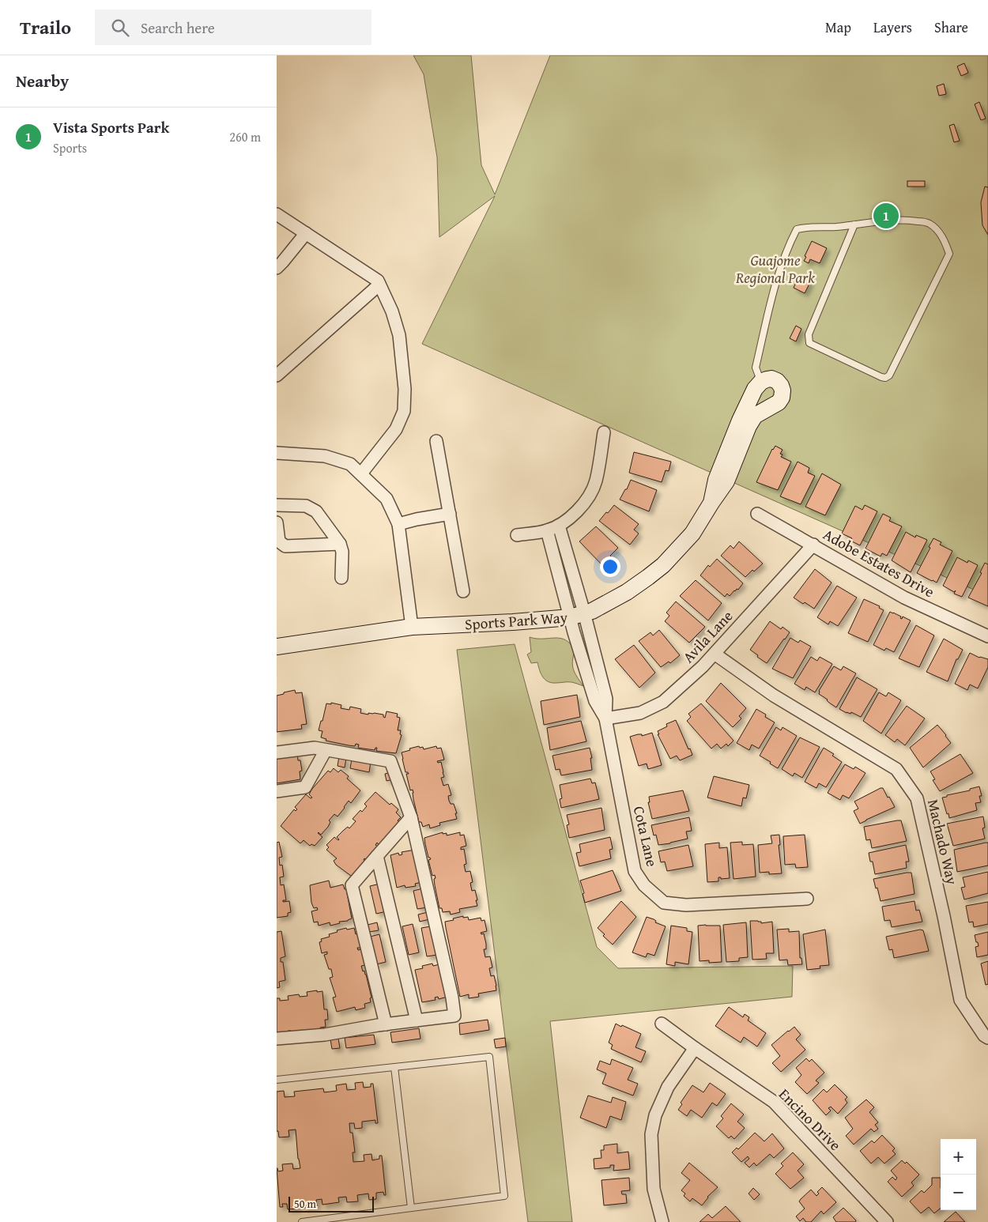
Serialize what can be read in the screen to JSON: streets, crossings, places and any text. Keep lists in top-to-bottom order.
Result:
{
  "streets": {
    "street": [
      "Adobe Estates Drive",
      "Sports Park Way",
      "Avila Lane",
      "Cota Lane",
      "Machado Way",
      "Encino Drive"
    ]
  },
  "crossings": [
    ["Adobe Estates Drive", "Avila Lane"],
    ["Sports Park Way", "Cota Lane"],
    ["Avila Lane", "Cota Lane"],
    ["Avila Lane", "Machado Way"]
  ],
  "parks": ["Guajome Regional Park"],
  "scale_bar": "50 m",
  "page": {
    "header": "Trailo",
    "search": "Search here",
    "nav": ["Map", "Layers", "Share"],
    "heading": "Nearby",
    "list": [
      {
        "mark": "1",
        "name": "Vista Sports Park",
        "note": "Sports",
        "value": "260 m"
      }
    ],
    "pins": "1",
    "map_buttons": ["+", "−"],
    "scale": "50 m"
  }
}
